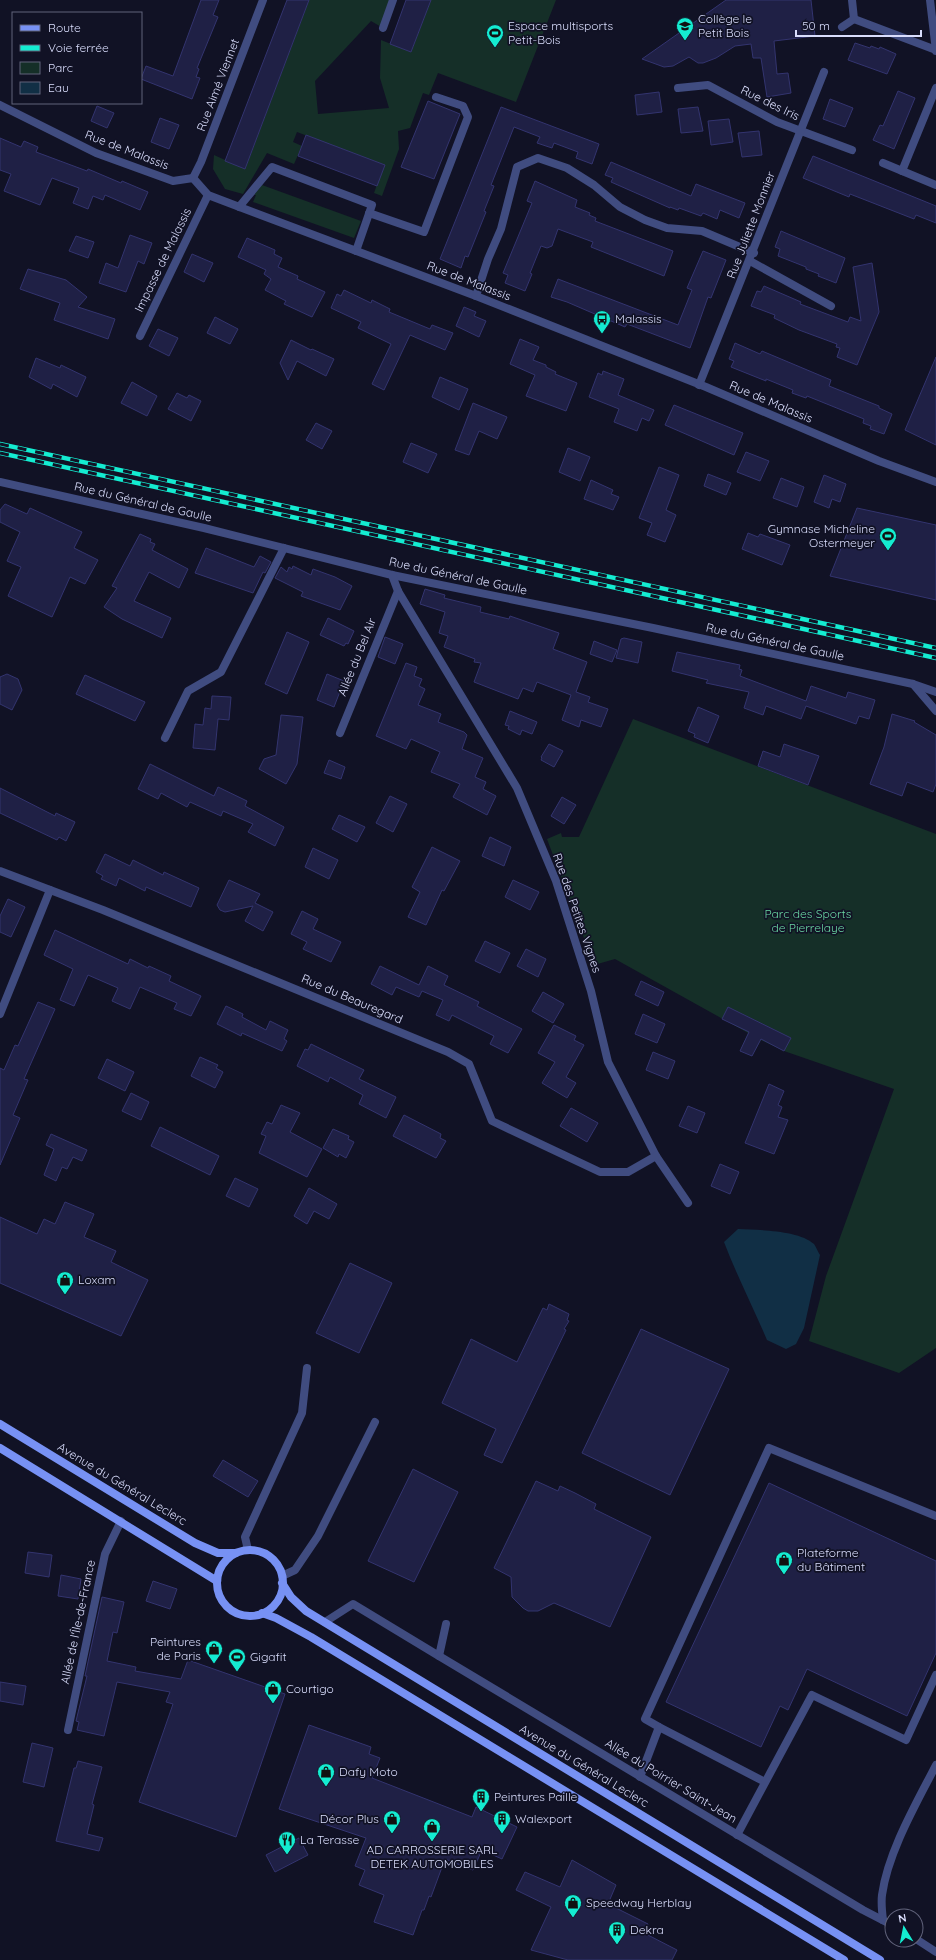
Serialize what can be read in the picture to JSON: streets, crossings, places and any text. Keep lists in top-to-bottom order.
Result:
{
  "streets": {
    "main road": ["Avenue du Général Leclerc"],
    "street": [
      "Rue Aimé Viennet",
      "Rue des Iris",
      "Rue de Malassis",
      "Rue Juliette Monnier",
      "Impasse de Malassis",
      "Rue du Général de Gaulle",
      "Allée du Bel Air",
      "Rue des Petites Vignes",
      "Rue du Beauregard",
      "Allée de l'Île-de-France",
      "Allée du Poirrier Saint-Jean"
    ]
  },
  "crossings": [
    ["Rue Aimé Viennet", "Rue de Malassis"],
    ["Rue des Iris", "Rue Juliette Monnier"],
    ["Rue de Malassis", "Rue Juliette Monnier"],
    ["Rue de Malassis", "Impasse de Malassis"],
    ["Rue du Général de Gaulle", "Rue des Petites Vignes"],
    ["Allée du Bel Air", "Rue des Petites Vignes"],
    ["Rue des Petites Vignes", "Rue du Beauregard"],
    ["Avenue du Général Leclerc", "Allée du Poirrier Saint-Jean"]
  ],
  "parks": ["Parc des Sports de Pierrelaye"],
  "places": {
    "school or university": ["Collège le Petit Bois"],
    "sports": ["Espace multisports Petit-Bois", "Gymnase Micheline Ostermeyer", "Gigafit"],
    "bus stop": ["Malassis"],
    "shop": [
      "Loxam",
      "Plateforme du Bâtiment",
      "Peintures de Paris",
      "Courtigo",
      "Dafy Moto",
      "Décor Plus",
      "AD CARROSSERIE SARL DETEK AUTOMOBILES",
      "Speedway Herblay"
    ],
    "building": ["Peintures Paille", "Walexport", "Dekra"],
    "restaurant": ["La Terasse"]
  },
  "legend": [
    "Route",
    "Voie ferrée",
    "Parc",
    "Eau"
  ],
  "scale_bar": "50 m",
  "north": "top"
}
